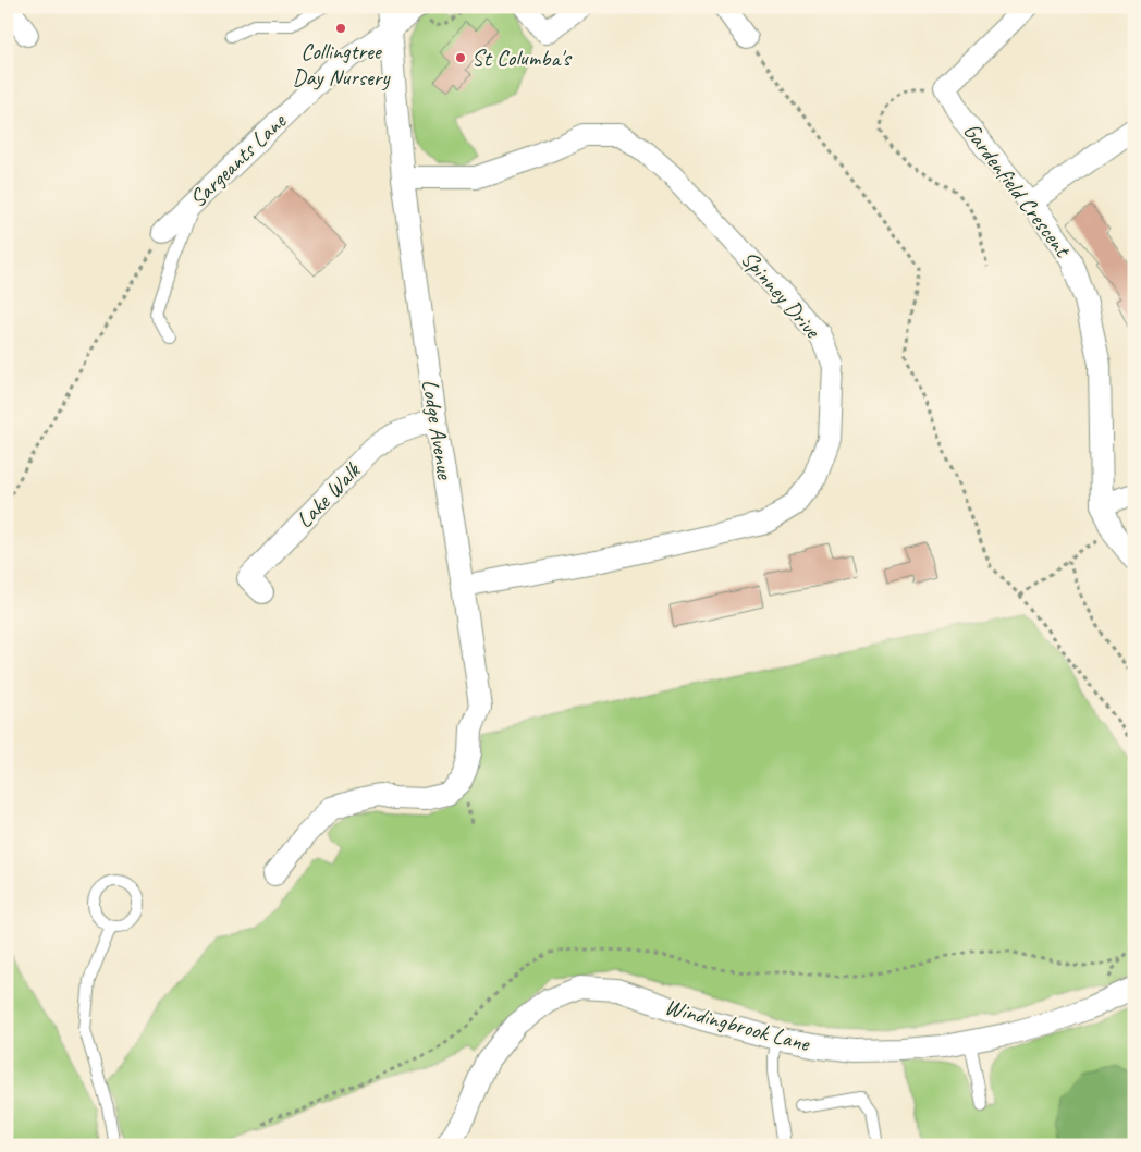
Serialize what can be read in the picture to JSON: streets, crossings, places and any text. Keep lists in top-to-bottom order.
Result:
{
  "streets": {
    "street": [
      "Sargeants Lane",
      "Gardenfield Crescent",
      "Spinney Drive",
      "Lodge Avenue",
      "Lake Walk",
      "Windingbrook Lane"
    ]
  },
  "crossings": [
    ["Sargeants Lane", "Lodge Avenue"],
    ["Spinney Drive", "Lodge Avenue"],
    ["Lodge Avenue", "Lake Walk"]
  ],
  "places": ["Collingtree Day Nursery", "St Columba's"]
}
